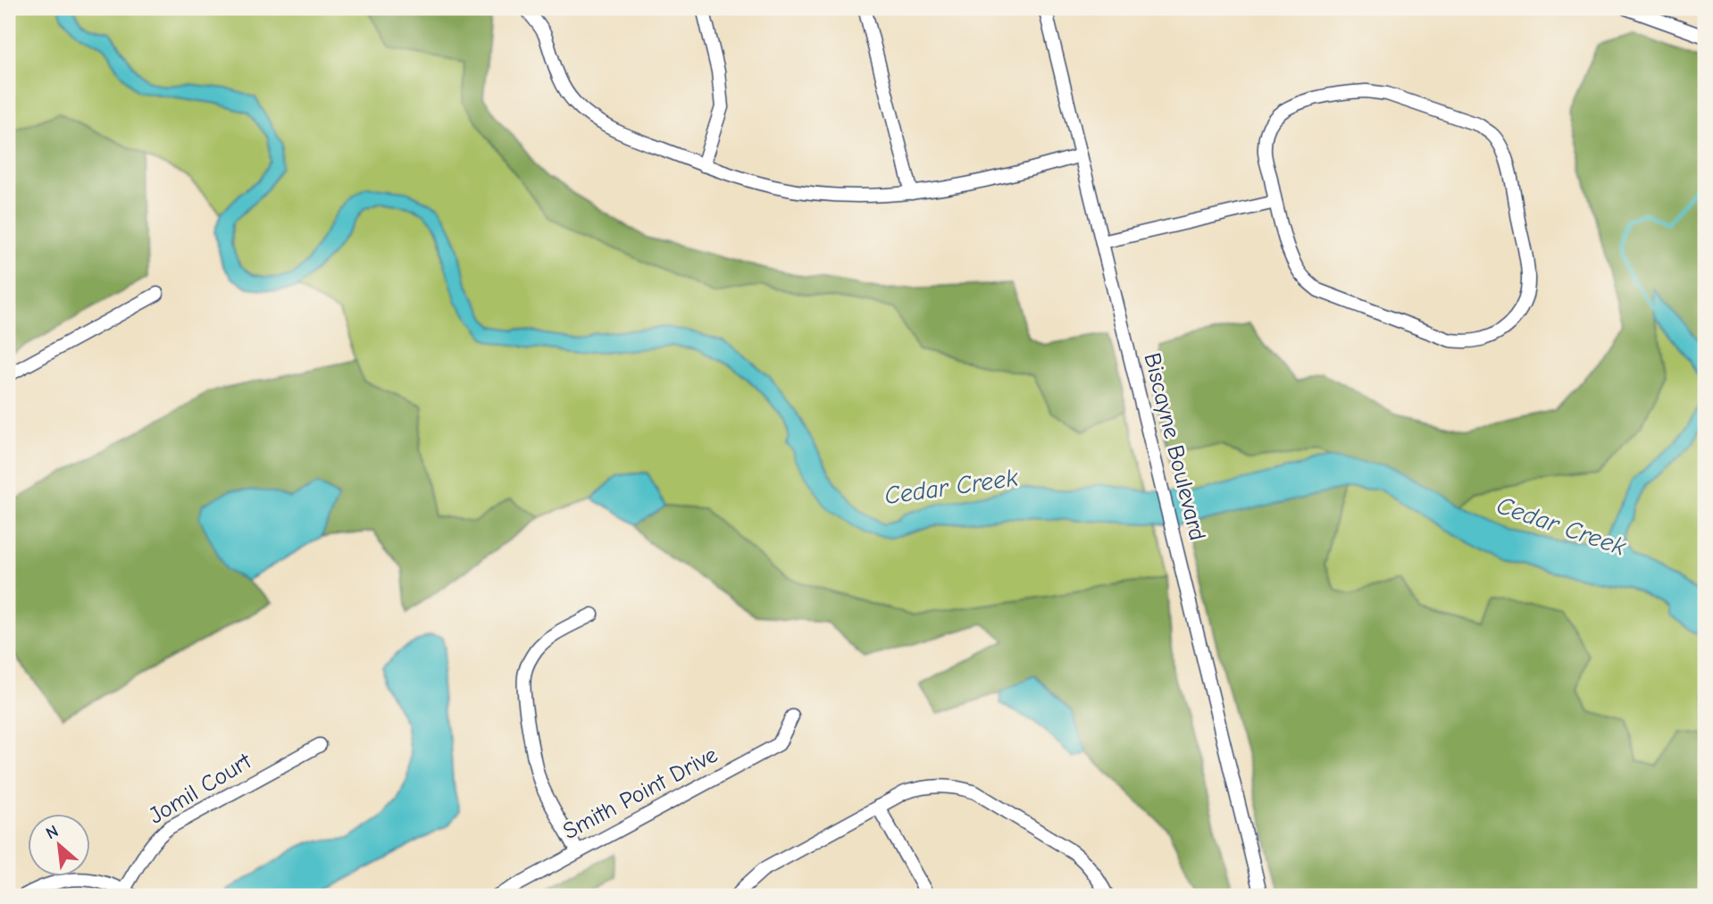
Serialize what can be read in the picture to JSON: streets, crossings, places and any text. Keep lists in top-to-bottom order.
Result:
{
  "streets": {
    "street": ["Biscayne Boulevard", "Jomil Court", "Smith Point Drive"]
  },
  "water": ["Cedar Creek"],
  "north": "top left"
}
